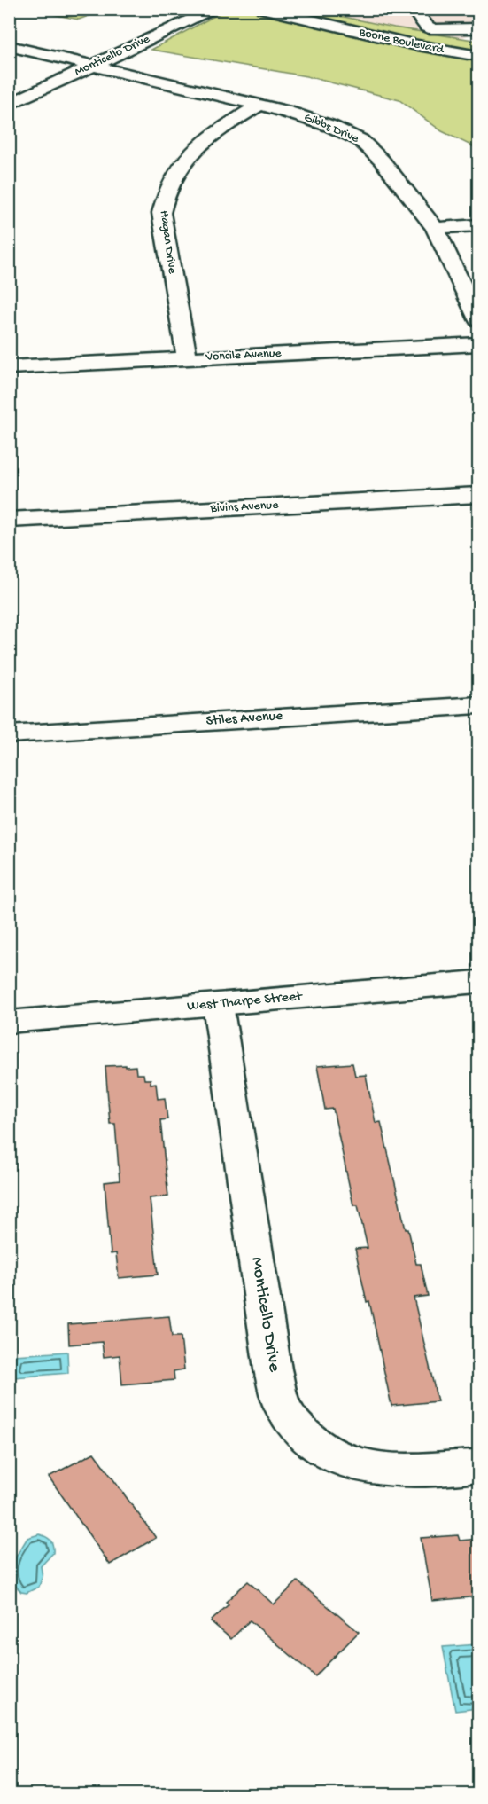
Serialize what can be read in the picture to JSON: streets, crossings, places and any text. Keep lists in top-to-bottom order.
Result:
{
  "streets": {
    "street": [
      "Boone Boulevard",
      "Monticello Drive",
      "Gibbs Drive",
      "Hagan Drive",
      "Voncile Avenue",
      "Bivins Avenue",
      "Stiles Avenue",
      "West Tharpe Street"
    ]
  },
  "crossings": [
    ["Monticello Drive", "Gibbs Drive"],
    ["Monticello Drive", "West Tharpe Street"],
    ["Gibbs Drive", "Hagan Drive"],
    ["Hagan Drive", "Voncile Avenue"]
  ]
}
